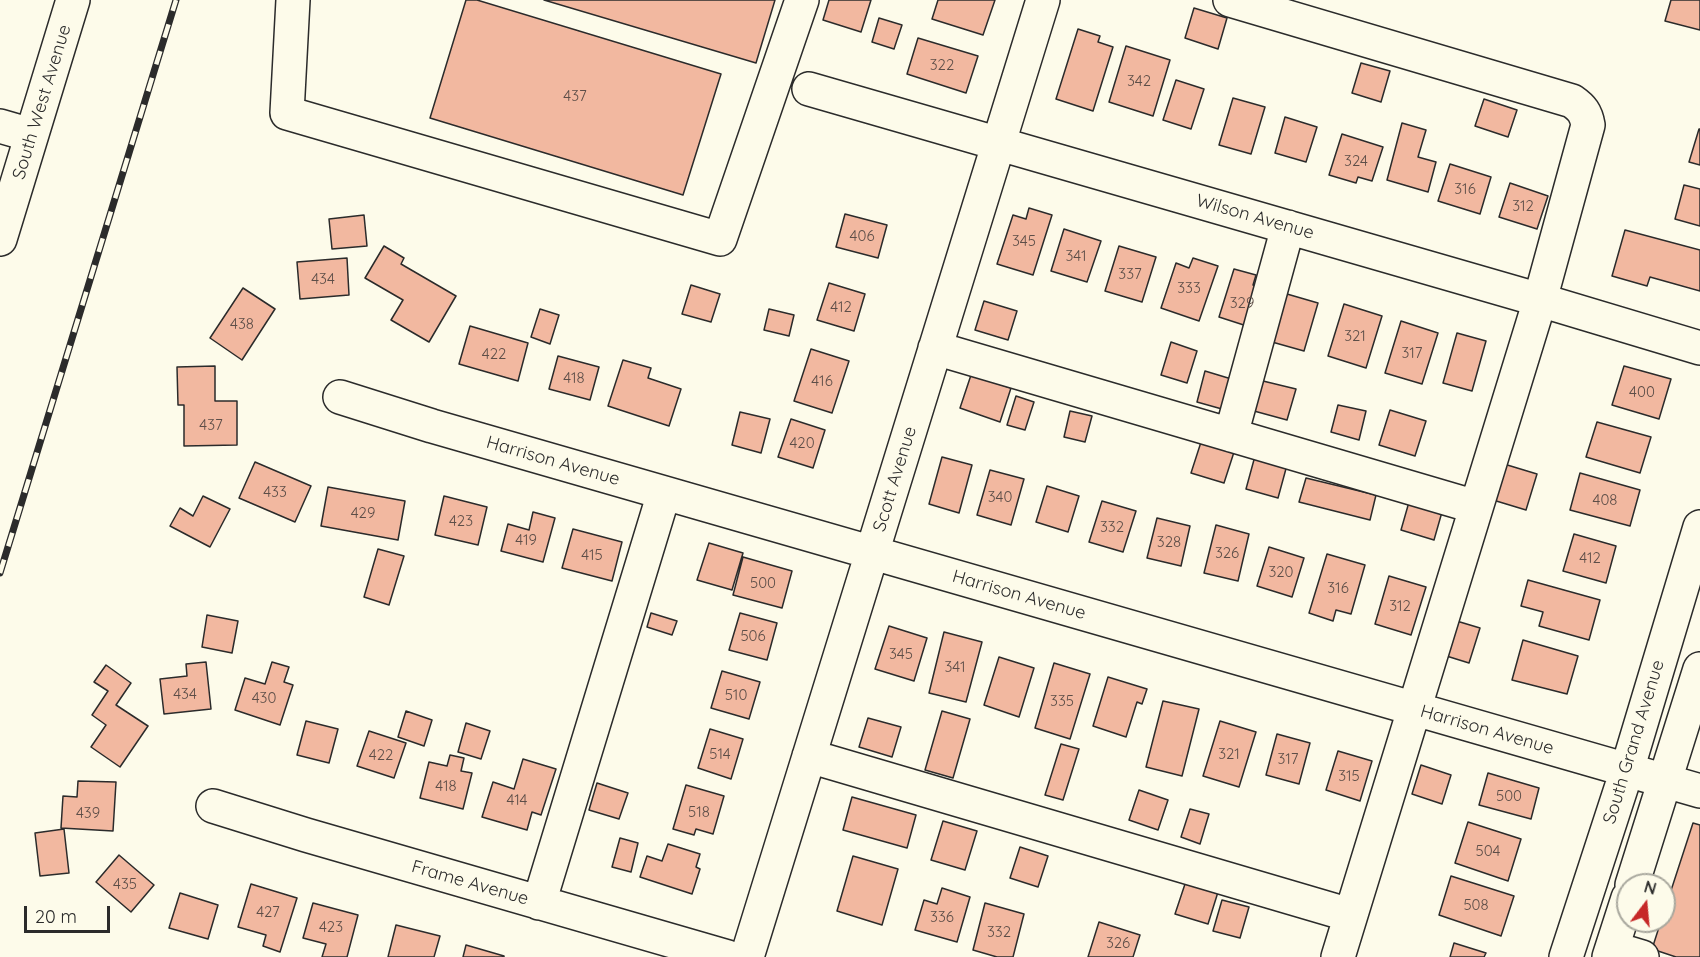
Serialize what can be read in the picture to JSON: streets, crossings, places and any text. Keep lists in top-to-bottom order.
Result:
{
  "streets": {
    "street": [
      "South West Avenue",
      "Wilson Avenue",
      "Harrison Avenue",
      "Scott Avenue",
      "South Grand Avenue",
      "Frame Avenue"
    ]
  },
  "crossings": [
    ["Wilson Avenue", "Scott Avenue"],
    ["Harrison Avenue", "Scott Avenue"],
    ["Harrison Avenue", "South Grand Avenue"]
  ],
  "house_numbers": [
    "322",
    "342",
    "437",
    "324",
    "316",
    "312",
    "406",
    "345",
    "341",
    "337",
    "434",
    "333",
    "329",
    "412",
    "438",
    "321",
    "317",
    "422",
    "418",
    "416",
    "400",
    "437",
    "420",
    "433",
    "340",
    "408",
    "429",
    "423",
    "332",
    "419",
    "328",
    "326",
    "415",
    "412",
    "320",
    "500",
    "316",
    "312",
    "506",
    "345",
    "341",
    "434",
    "510",
    "430",
    "335",
    "514",
    "321",
    "422",
    "317",
    "315",
    "418",
    "500",
    "414",
    "518",
    "439",
    "504",
    "435",
    "508",
    "427",
    "336",
    "423",
    "332",
    "326"
  ],
  "scale_bar": "20 m",
  "north": "top"
}
